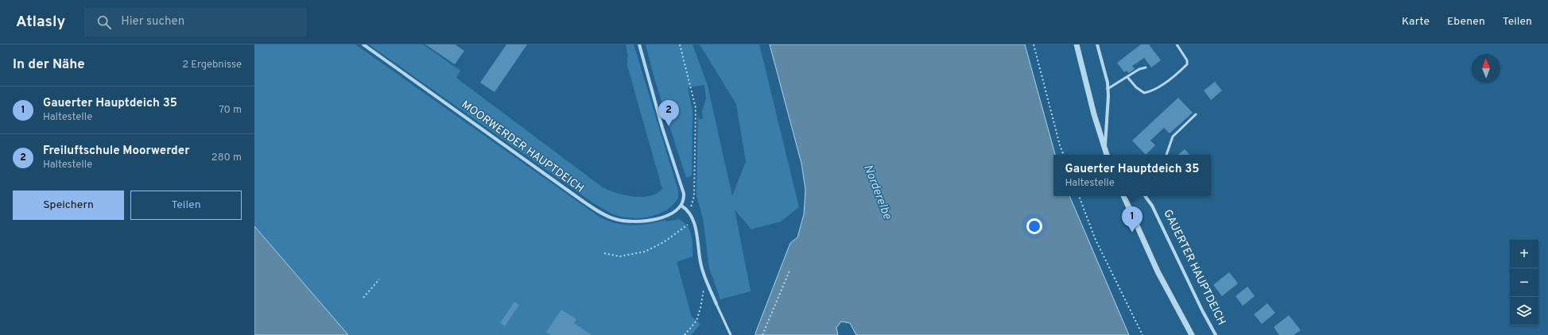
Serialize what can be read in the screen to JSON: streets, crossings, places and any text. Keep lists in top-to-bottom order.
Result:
{
  "streets": {
    "street": ["MOORWERDER HAUPTDEICH", "GAUERTER HAUPTDEICH"]
  },
  "water": ["Norderelbe"],
  "north": "top",
  "page": {
    "header": "Atlasly",
    "search": "Hier suchen",
    "nav": ["Karte", "Ebenen", "Teilen"],
    "heading": ["In der Nähe", "2 Ergebnisse"],
    "list": [
      {
        "mark": "1",
        "name": "Gauerter Hauptdeich 35",
        "note": "Haltestelle",
        "value": "70 m"
      },
      {
        "mark": "2",
        "name": "Freiluftschule Moorwerder",
        "note": "Haltestelle",
        "value": "280 m"
      }
    ],
    "pins": ["2", "1"],
    "popup": ["Gauerter Hauptdeich 35", "Haltestelle"],
    "buttons": ["Speichern", "Teilen"],
    "map_buttons": ["+", "−"]
  }
}
